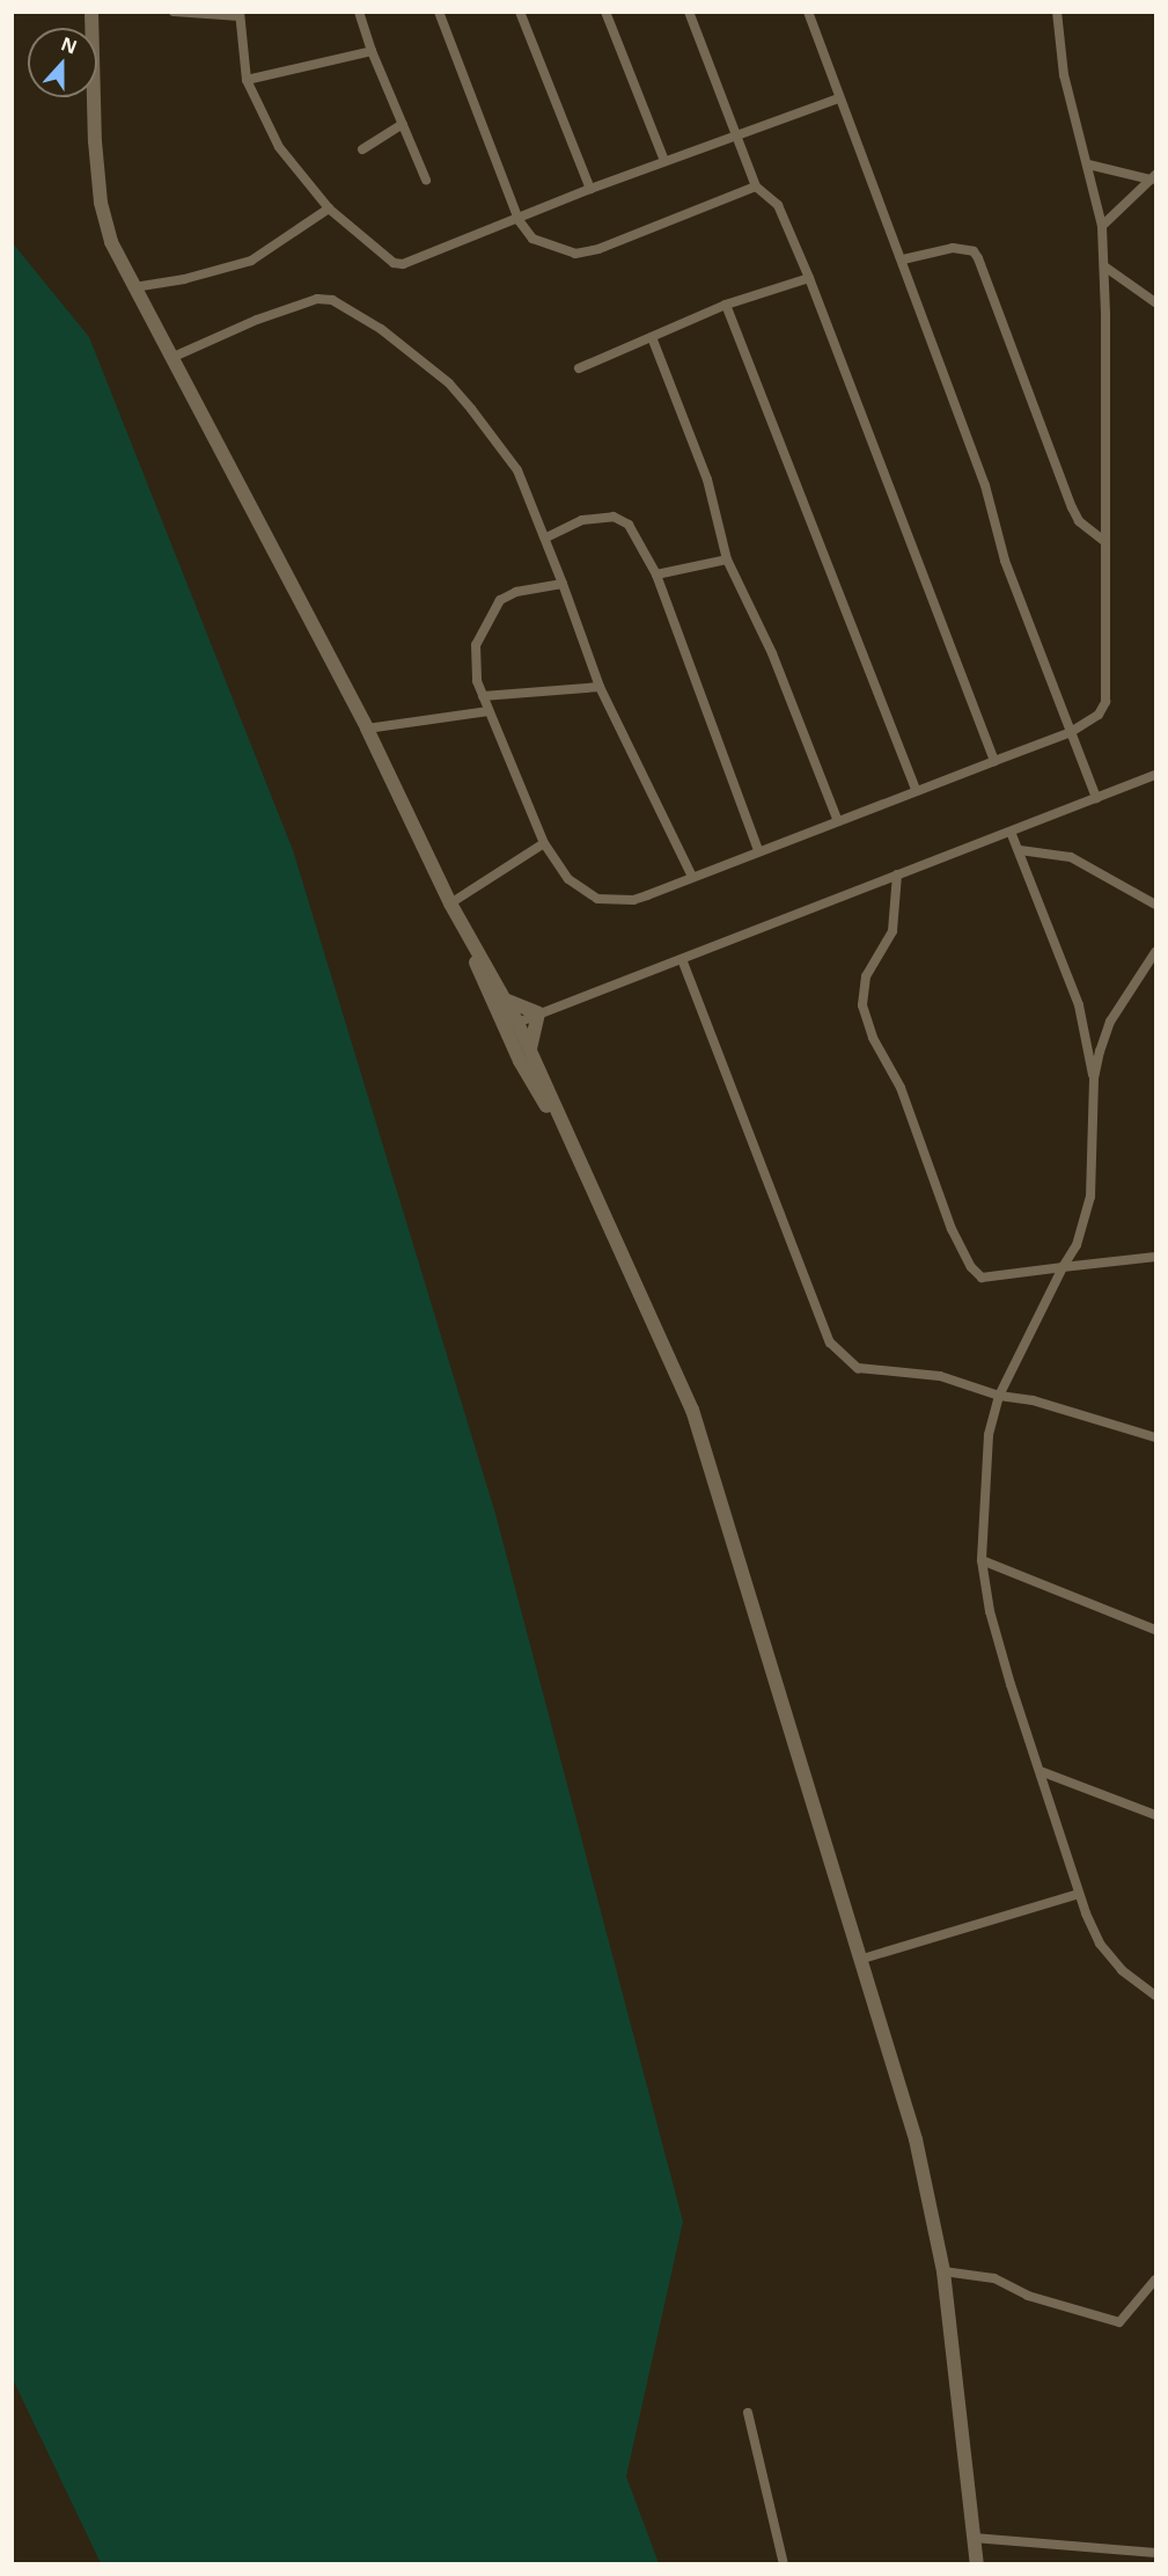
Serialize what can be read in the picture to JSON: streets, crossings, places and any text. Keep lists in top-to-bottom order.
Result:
{
  "north": "top"
}
